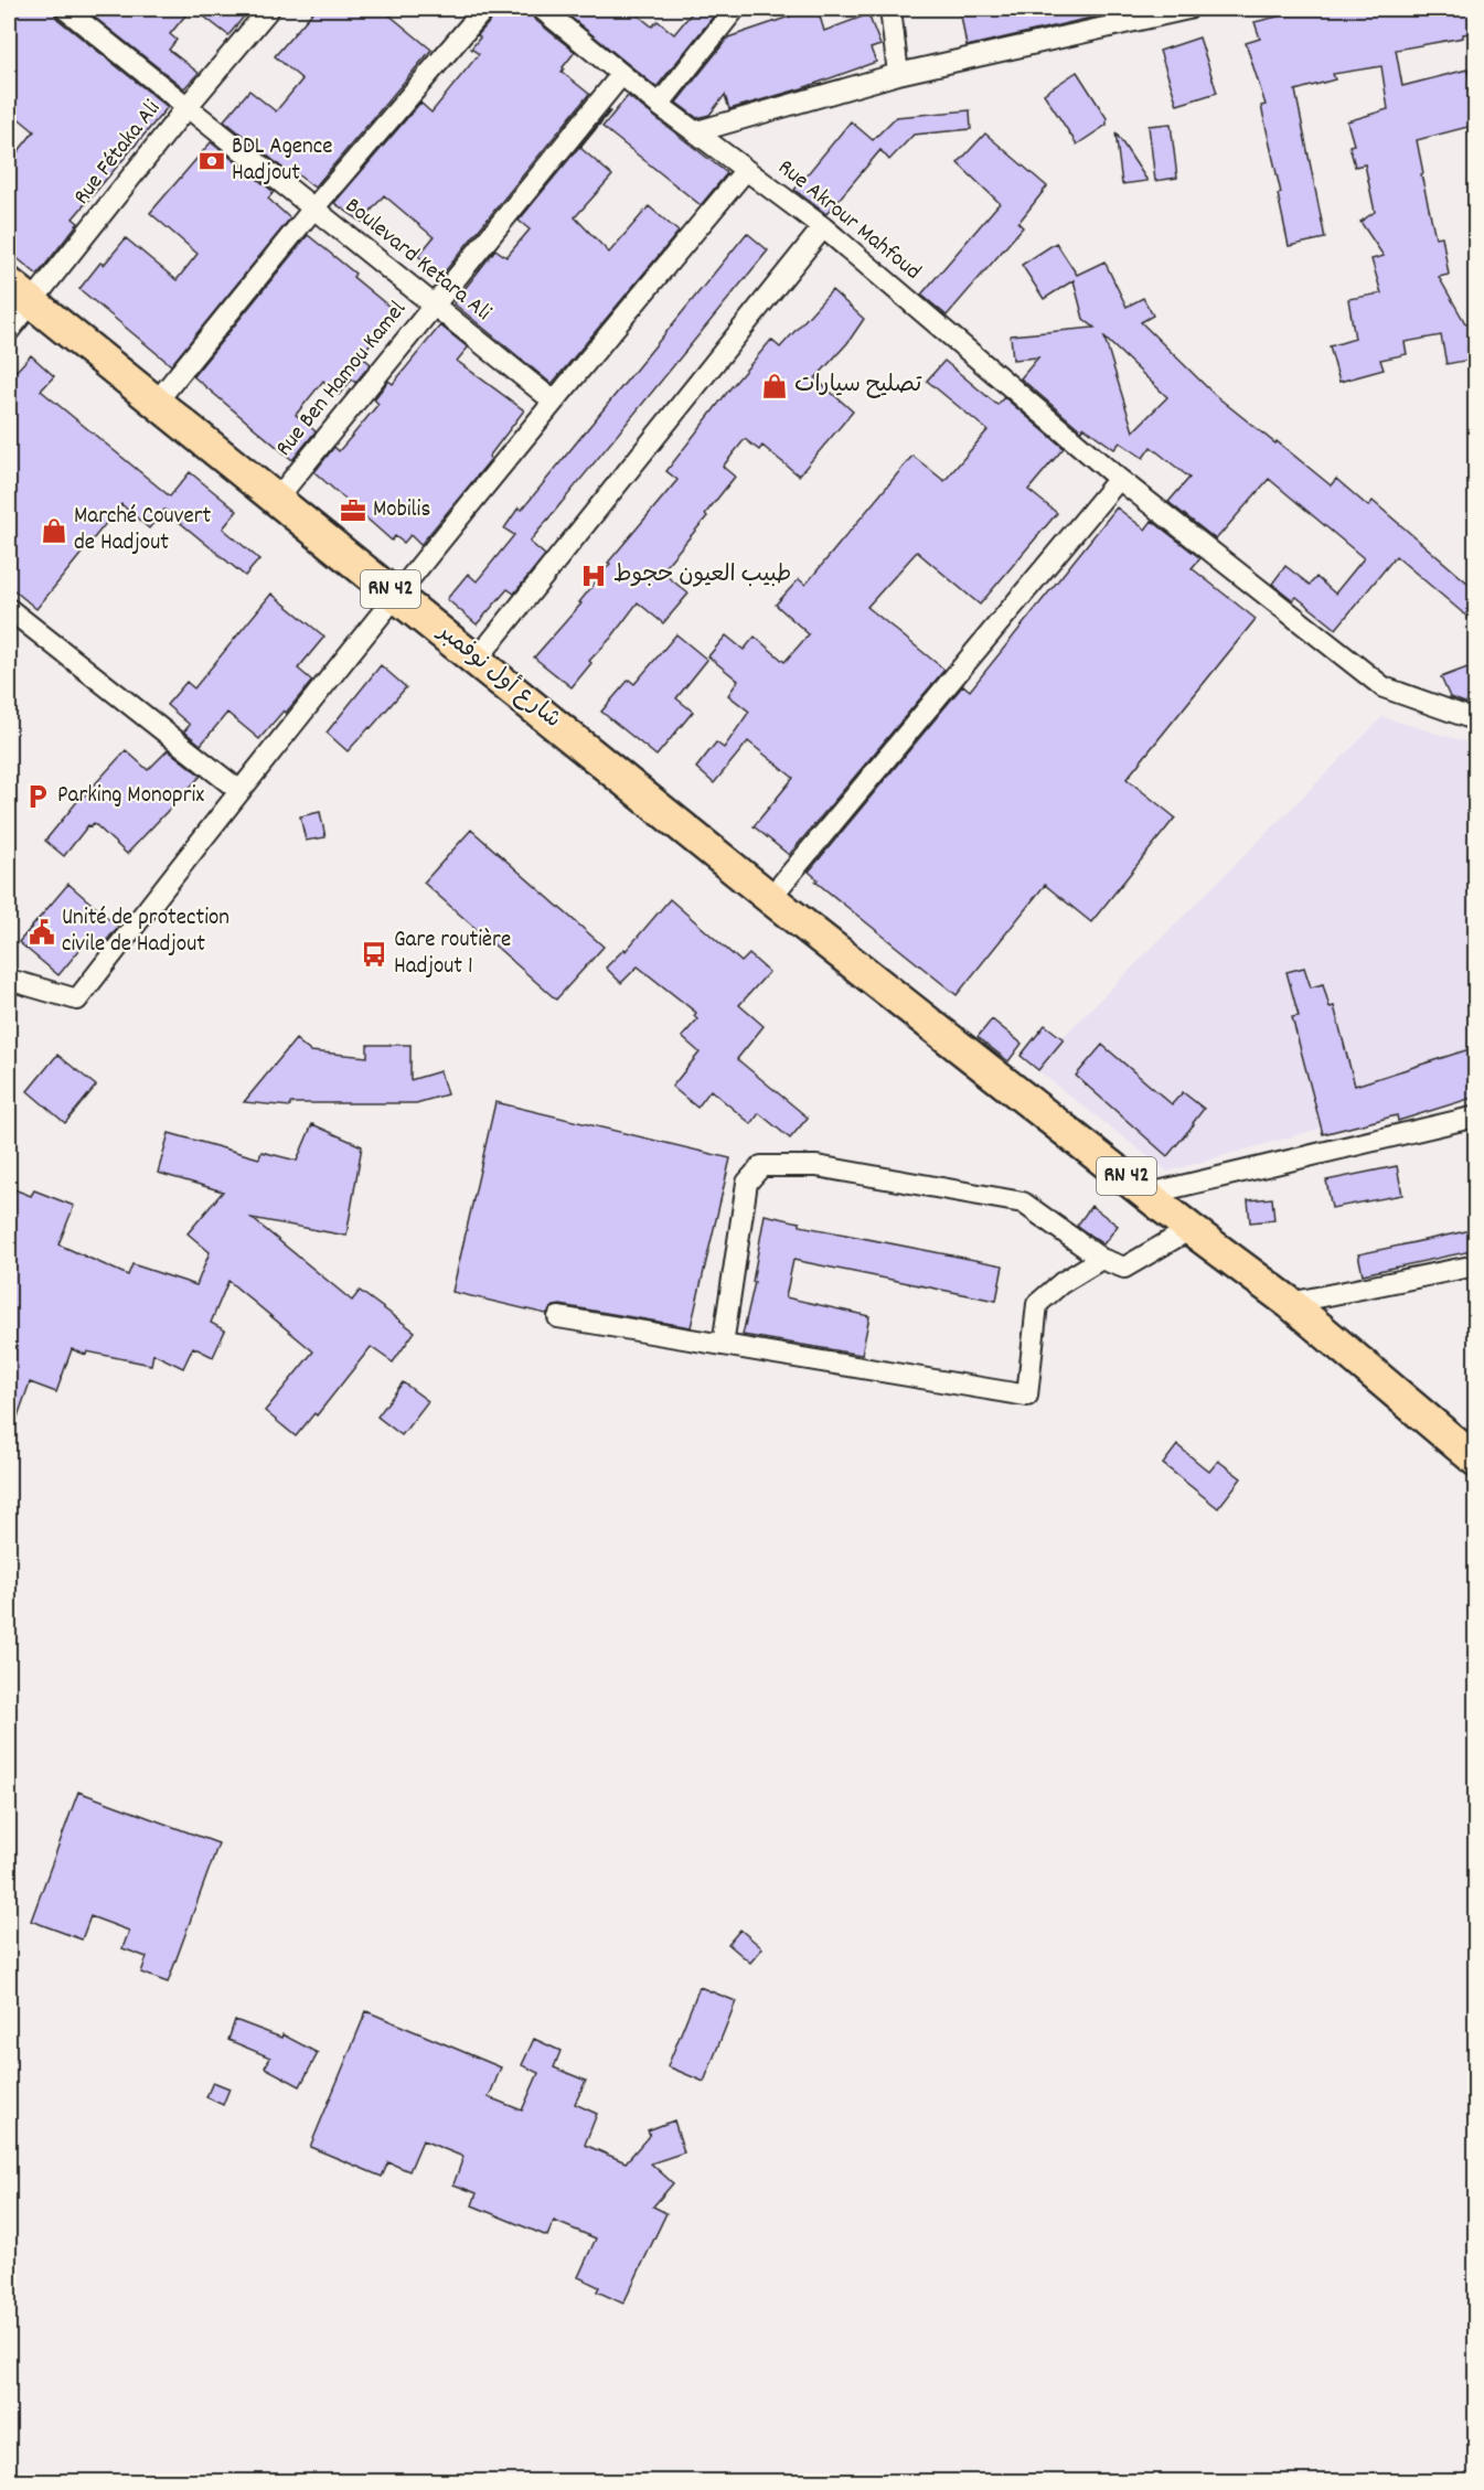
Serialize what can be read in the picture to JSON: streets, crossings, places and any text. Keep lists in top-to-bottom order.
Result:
{
  "streets": {
    "main road": ["RN 42", "شارع أول نوفمبر"],
    "street": [
      "Rue Fétaka Ali",
      "Rue Akrour Mahfoud",
      "Boulevard Ketara Ali",
      "Rue Ben Hamou Kamel"
    ]
  },
  "crossings": [
    ["Rue Fétaka Ali", "Boulevard Ketara Ali"],
    ["Rue Fétaka Ali", "شارع أول نوفمبر"],
    ["Rue Akrour Mahfoud", "Rue Ben Hamou Kamel"],
    ["Boulevard Ketara Ali", "Rue Ben Hamou Kamel"],
    ["Rue Ben Hamou Kamel", "شارع أول نوفمبر"],
    ["RN 42", "شارع أول نوفمبر"]
  ],
  "places": {
    "bank": ["BDL Agence Hadjout"],
    "shop": ["تصليح سيارات", "Marché Couvert de Hadjout"],
    "office": ["Mobilis"],
    "hospital": ["طبيب العيون حجوط"],
    "parking": ["Parking Monoprix"],
    "public building": ["Unité de protection civile de Hadjout"],
    "bus stop": ["Gare routière Hadjout 1"]
  }
}
